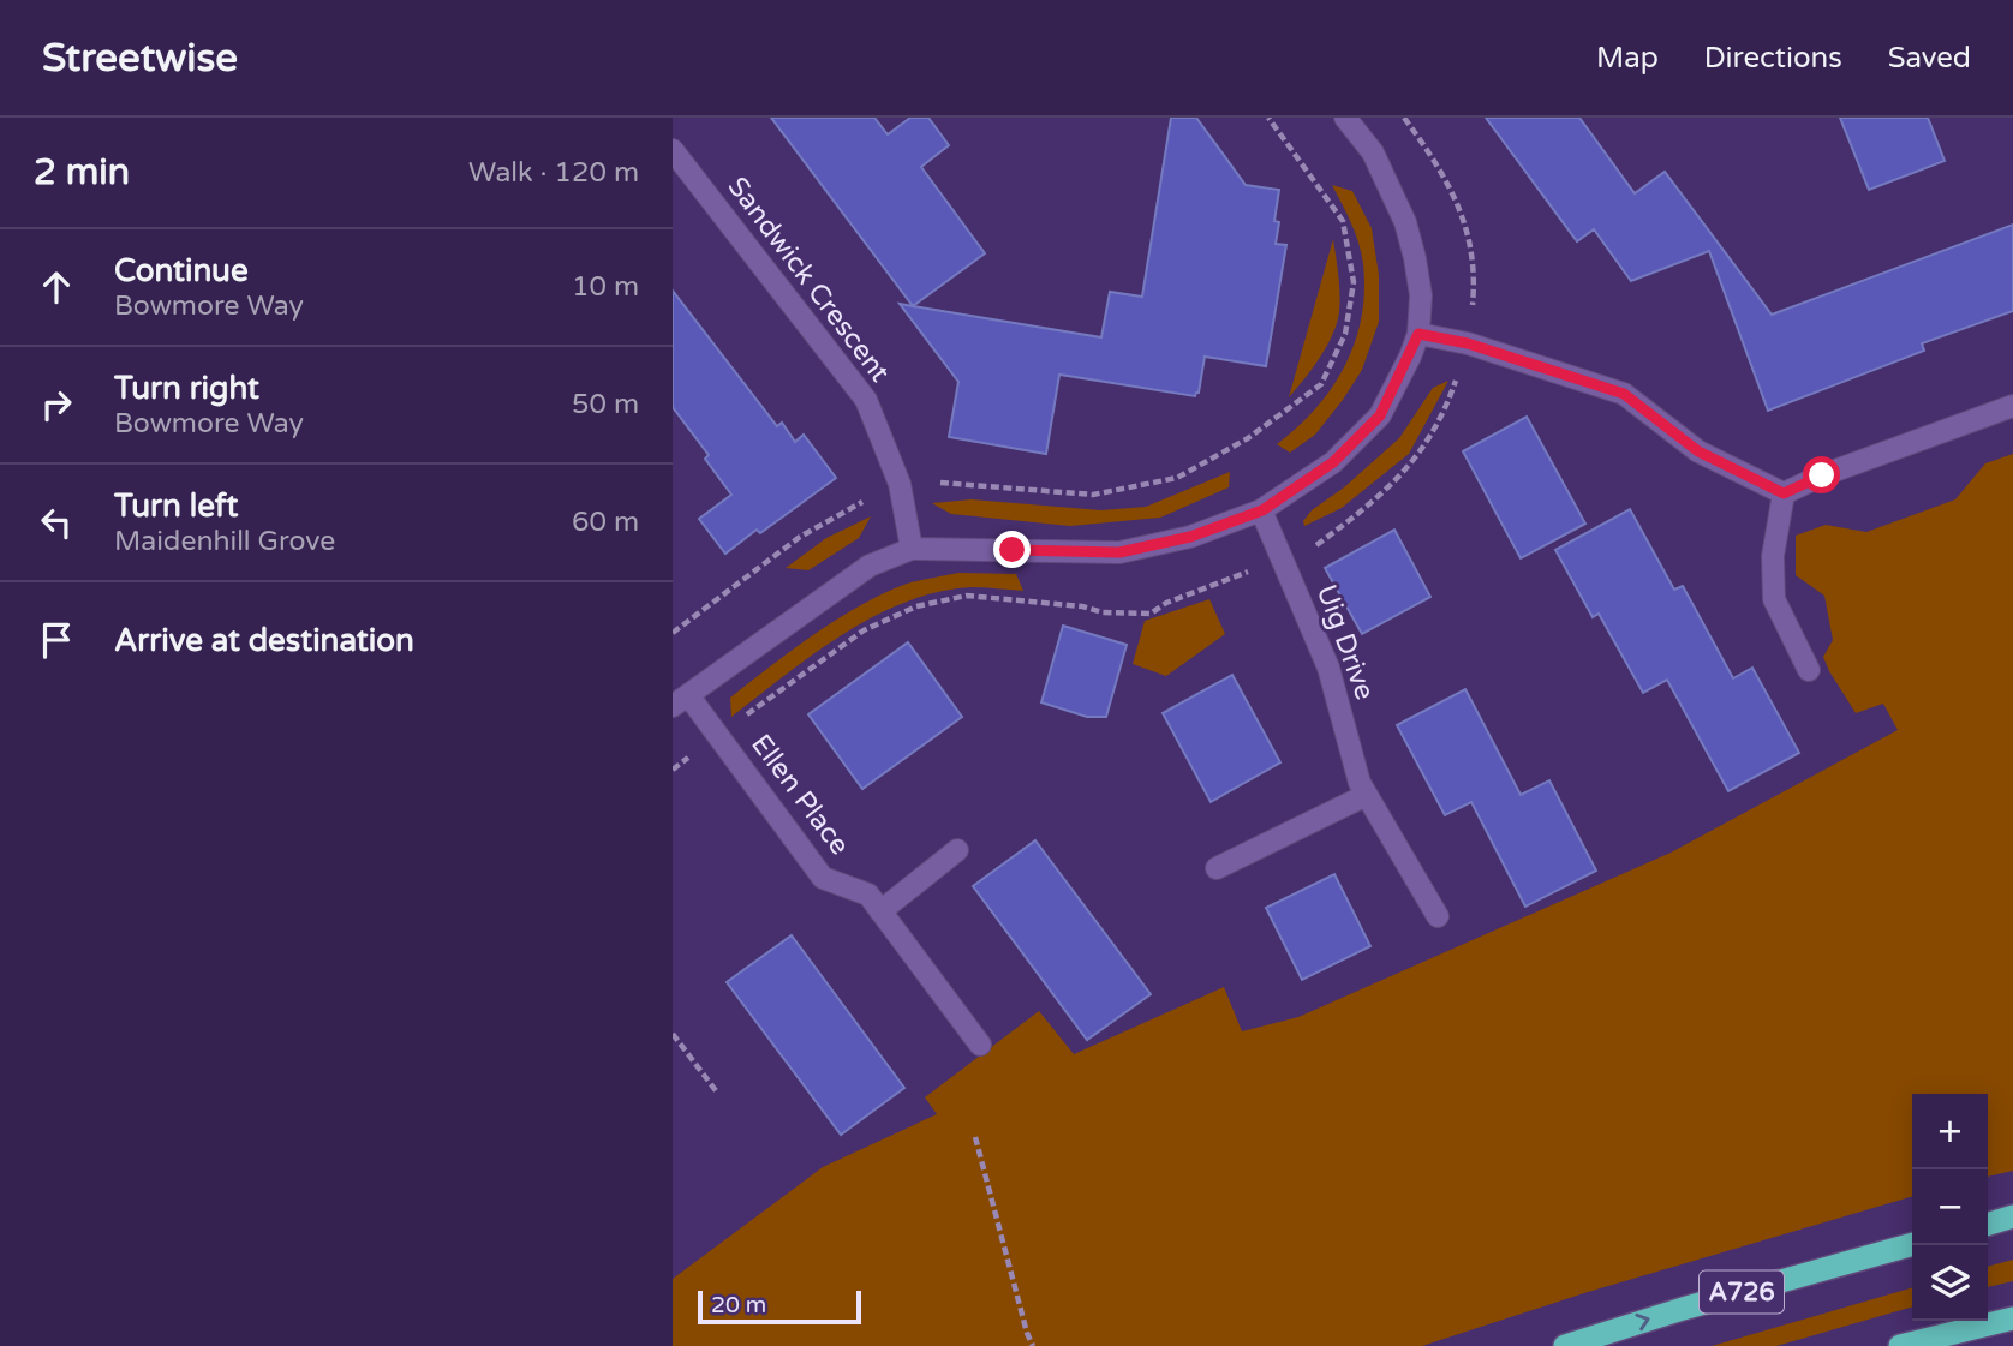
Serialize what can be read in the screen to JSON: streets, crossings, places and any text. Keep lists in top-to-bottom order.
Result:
{
  "streets": {
    "highway": ["A726"],
    "street": ["Sandwick Crescent", "Uig Drive", "Ellen Place"]
  },
  "scale_bar": "20 m",
  "page": {
    "header": "Streetwise",
    "nav": ["Map", "Directions", "Saved"],
    "heading": ["2 min", "Walk · 120 m"],
    "list": [
      ["Continue", "Bowmore Way", "10 m"],
      ["Turn right", "Bowmore Way", "50 m"],
      ["Turn left", "Maidenhill Grove", "60 m"],
      "Arrive at destination"
    ],
    "map_buttons": ["+", "−"],
    "scale": "20 m"
  }
}
